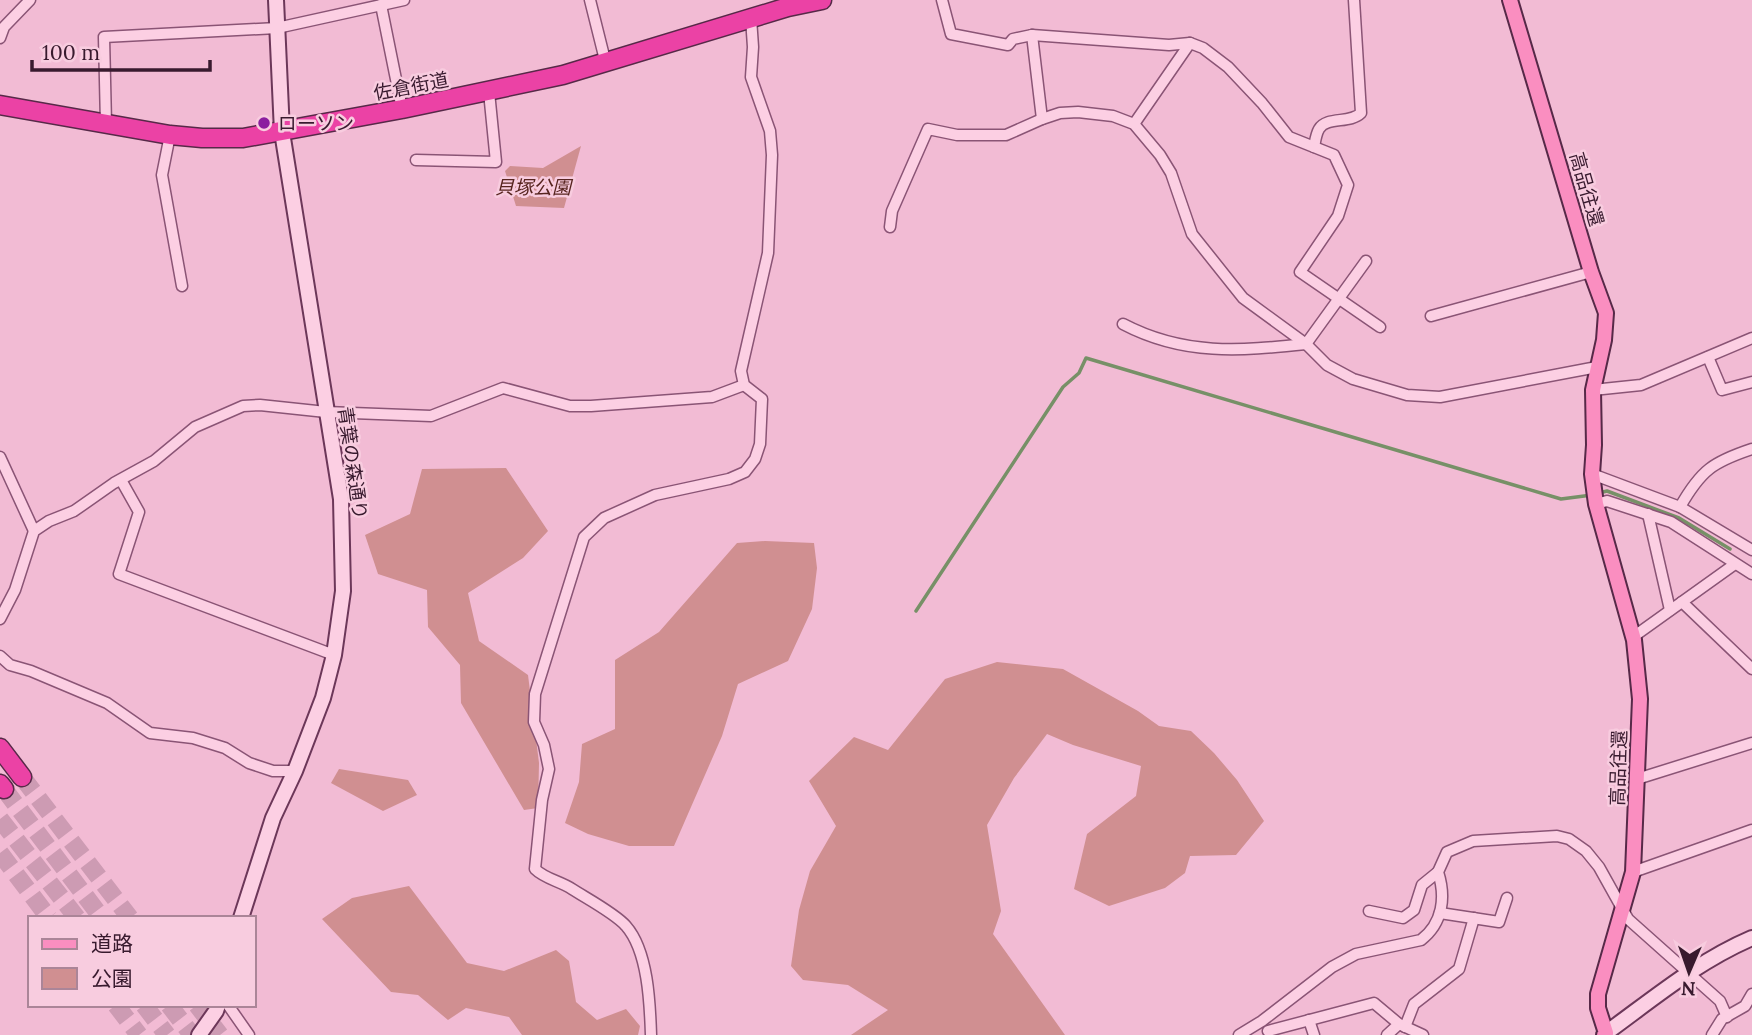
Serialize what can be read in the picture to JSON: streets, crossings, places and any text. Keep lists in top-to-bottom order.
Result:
{
  "streets": {
    "highway": ["佐倉街道"],
    "main road": ["高品往還"],
    "street": ["青葉の森通り"]
  },
  "crossings": [
    ["佐倉街道", "青葉の森通り"]
  ],
  "parks": ["貝塚公園"],
  "places": ["ローソン"],
  "legend": ["道路", "公園"],
  "scale_bar": "100 m",
  "north": "bottom"
}
